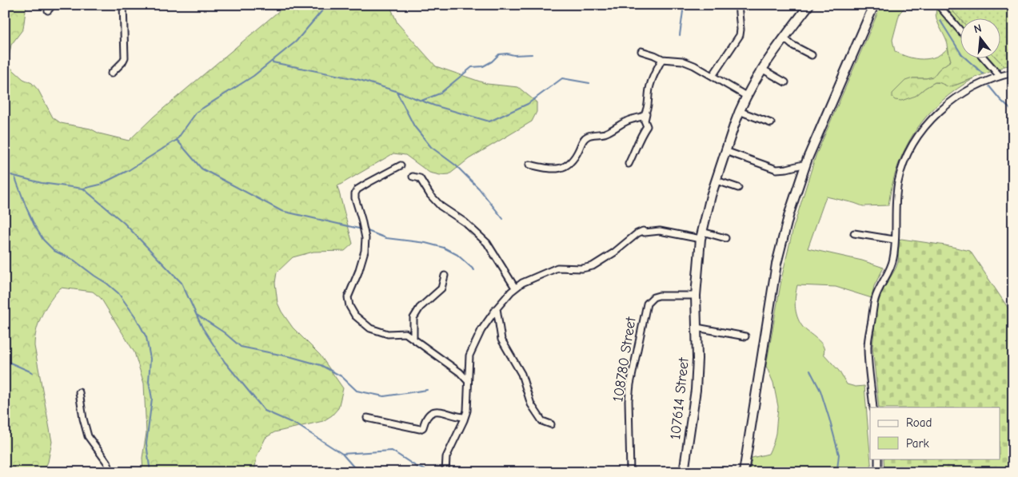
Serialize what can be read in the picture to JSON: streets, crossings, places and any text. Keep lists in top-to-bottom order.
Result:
{
  "streets": {
    "street": ["108780 Street", "107614 Street"]
  },
  "crossings": [
    ["108780 Street", "107614 Street"]
  ],
  "legend": ["Road", "Park"],
  "north": "top"
}
